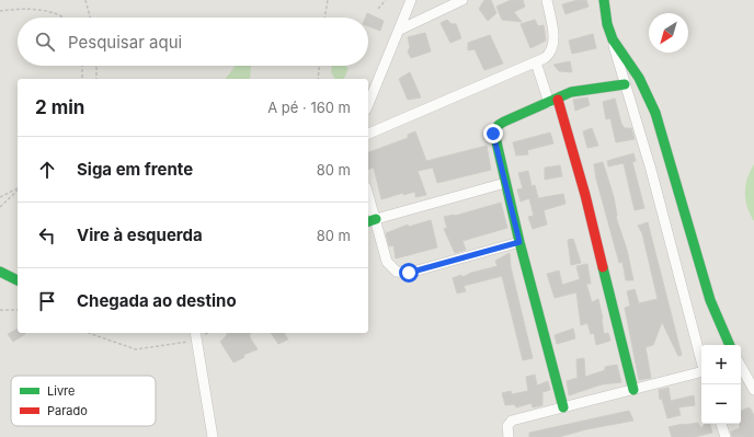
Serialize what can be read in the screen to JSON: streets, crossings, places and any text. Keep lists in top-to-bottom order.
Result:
{
  "legend": ["Livre", "Parado"],
  "north": "bottom left",
  "page": {
    "search": "Pesquisar aqui",
    "heading": ["2 min", "A pé · 160 m"],
    "list": [
      ["Siga em frente", "80 m"],
      ["Vire à esquerda", "80 m"],
      "Chegada ao destino"
    ],
    "map_buttons": ["+", "−"]
  }
}
